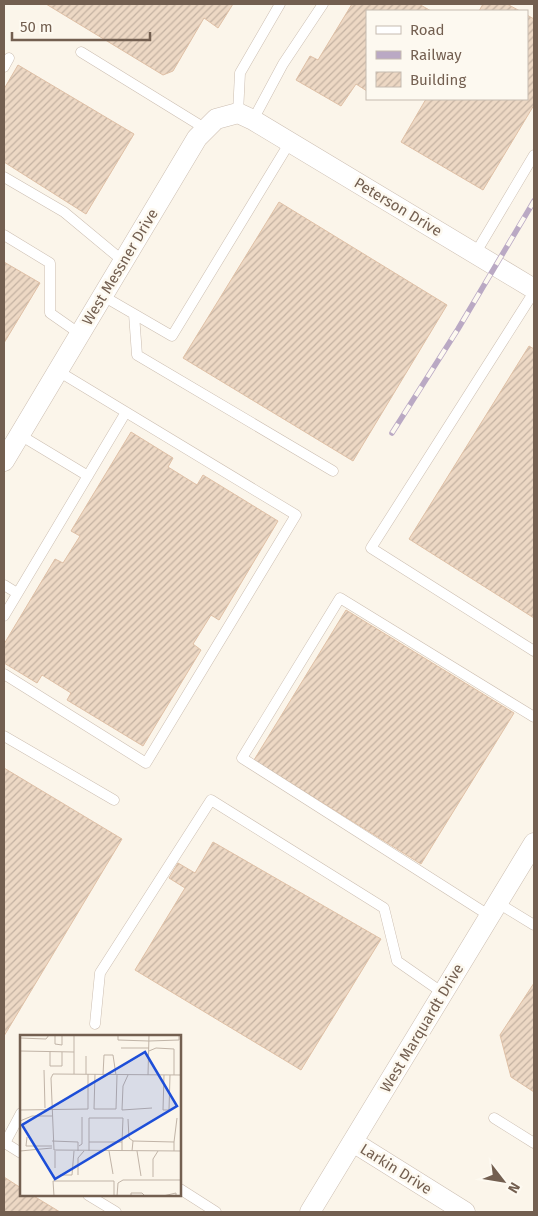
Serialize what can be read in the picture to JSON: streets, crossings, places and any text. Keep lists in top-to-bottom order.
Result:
{
  "streets": {
    "street": [
      "Peterson Drive",
      "West Messner Drive",
      "West Marquardt Drive",
      "Larkin Drive"
    ]
  },
  "crossings": [
    ["Peterson Drive", "West Messner Drive"],
    ["West Marquardt Drive", "Larkin Drive"]
  ],
  "legend": ["Road", "Railway", "Building"],
  "scale_bar": "50 m",
  "north": "bottom right"
}
